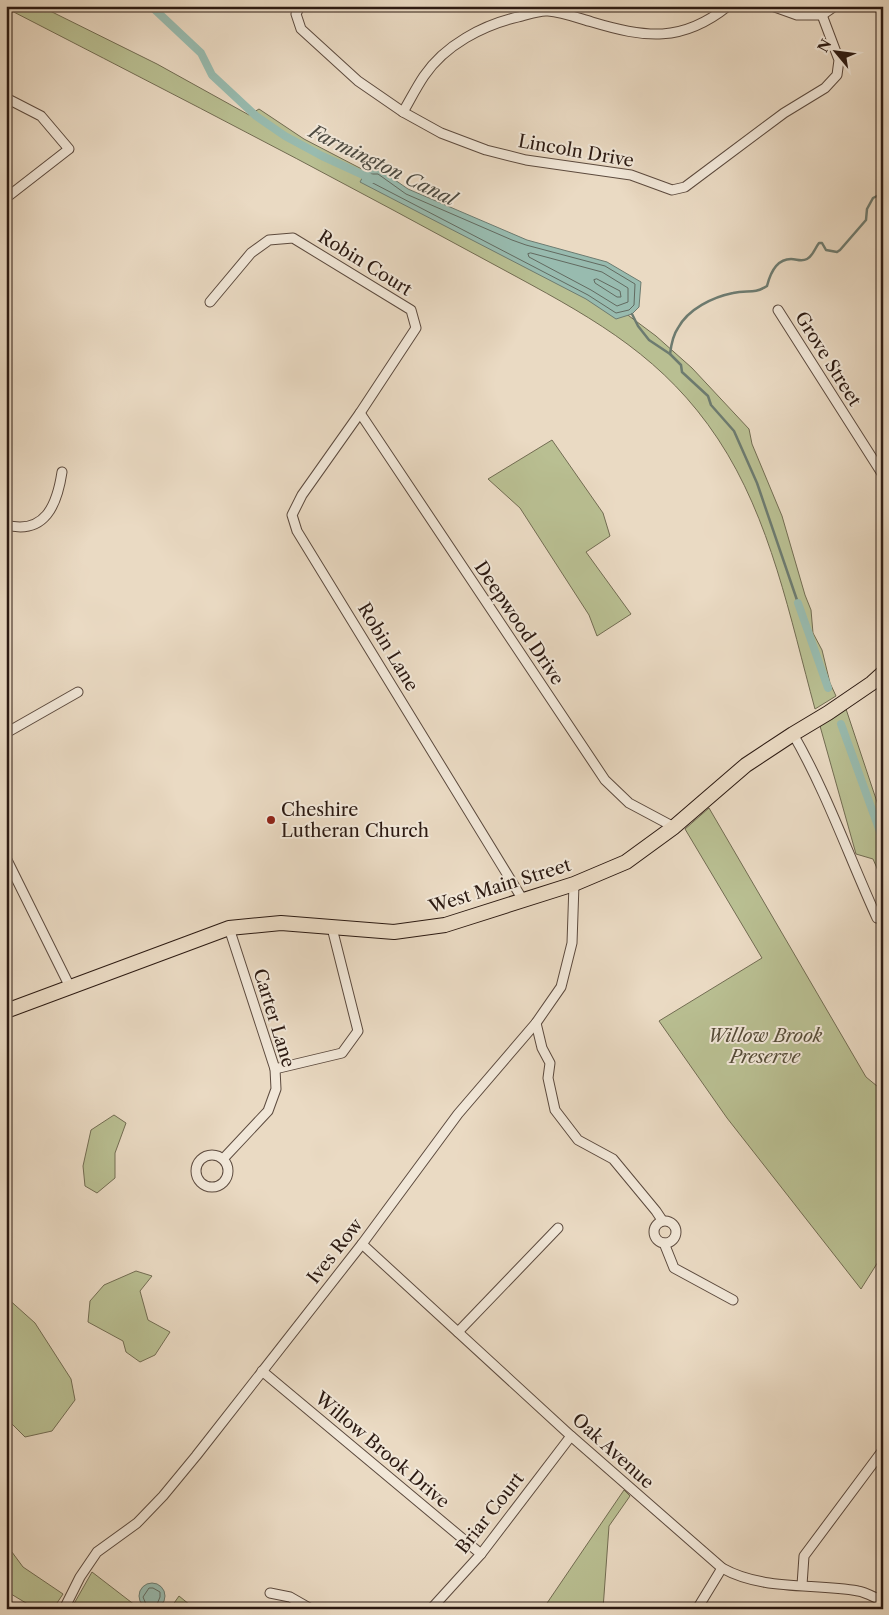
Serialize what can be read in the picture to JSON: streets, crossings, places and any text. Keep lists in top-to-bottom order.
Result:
{
  "streets": {
    "main road": ["West Main Street"],
    "street": [
      "Lincoln Drive",
      "Robin Court",
      "Grove Street",
      "Deepwood Drive",
      "Robin Lane",
      "Carter Lane",
      "Ives Row",
      "Willow Brook Drive",
      "Oak Avenue",
      "Briar Court"
    ]
  },
  "crossings": [
    ["Robin Court", "Deepwood Drive"],
    ["Robin Court", "Robin Lane"],
    ["Deepwood Drive", "Robin Lane"],
    ["Deepwood Drive", "West Main Street"],
    ["Robin Lane", "West Main Street"],
    ["West Main Street", "Carter Lane"],
    ["West Main Street", "Ives Row"],
    ["Ives Row", "Willow Brook Drive"],
    ["Ives Row", "Oak Avenue"],
    ["Willow Brook Drive", "Briar Court"],
    ["Oak Avenue", "Briar Court"]
  ],
  "water": ["Farmington Canal"],
  "parks": ["Willow Brook Preserve"],
  "places": ["Cheshire Lutheran Church"],
  "north": "top left"
}
